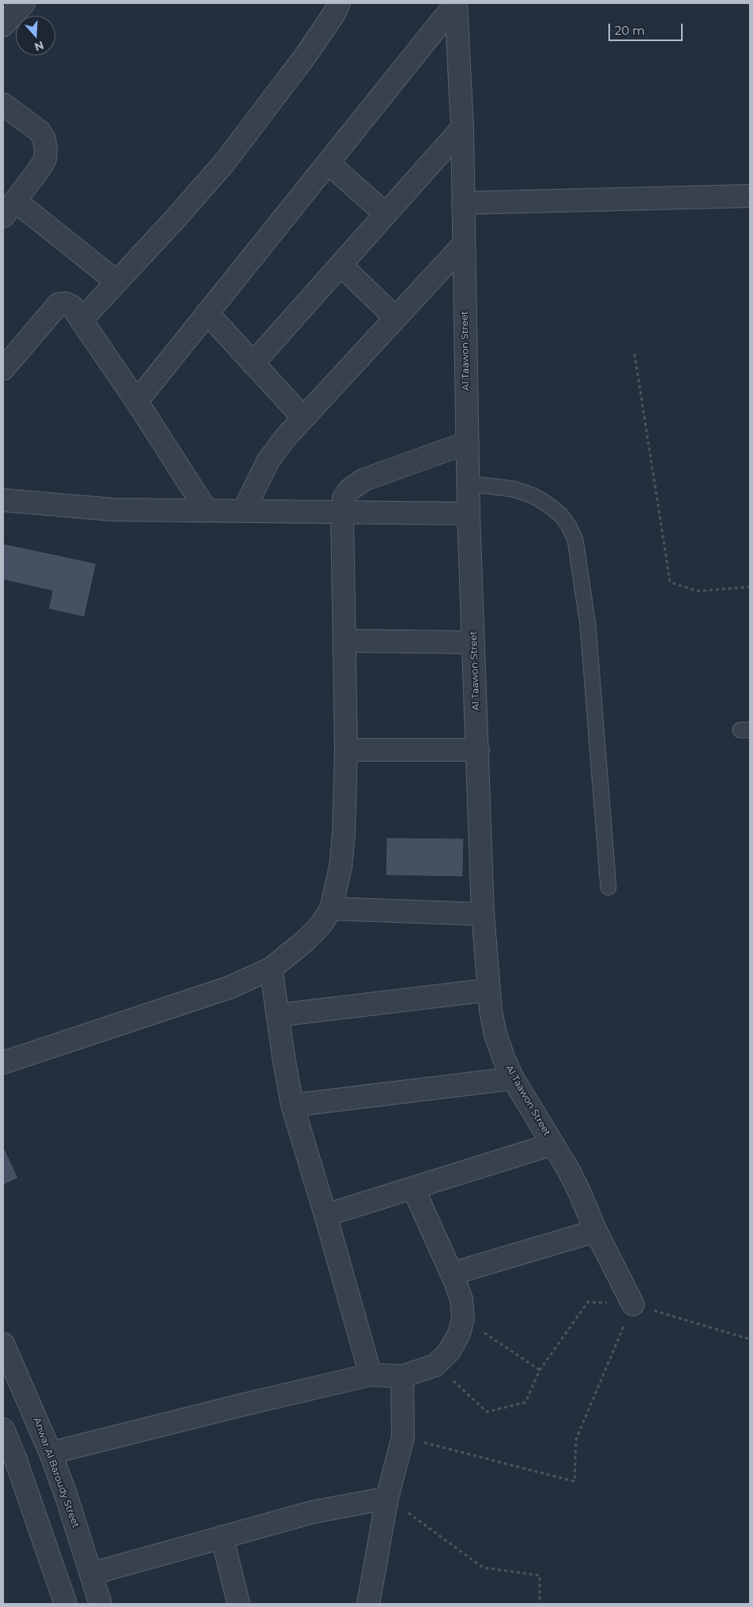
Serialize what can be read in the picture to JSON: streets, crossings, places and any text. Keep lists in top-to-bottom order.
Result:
{
  "streets": {
    "street": ["Al Taawon Street", "Anwar Al Baroudy Street"]
  },
  "scale_bar": "20 m",
  "north": "bottom"
}
